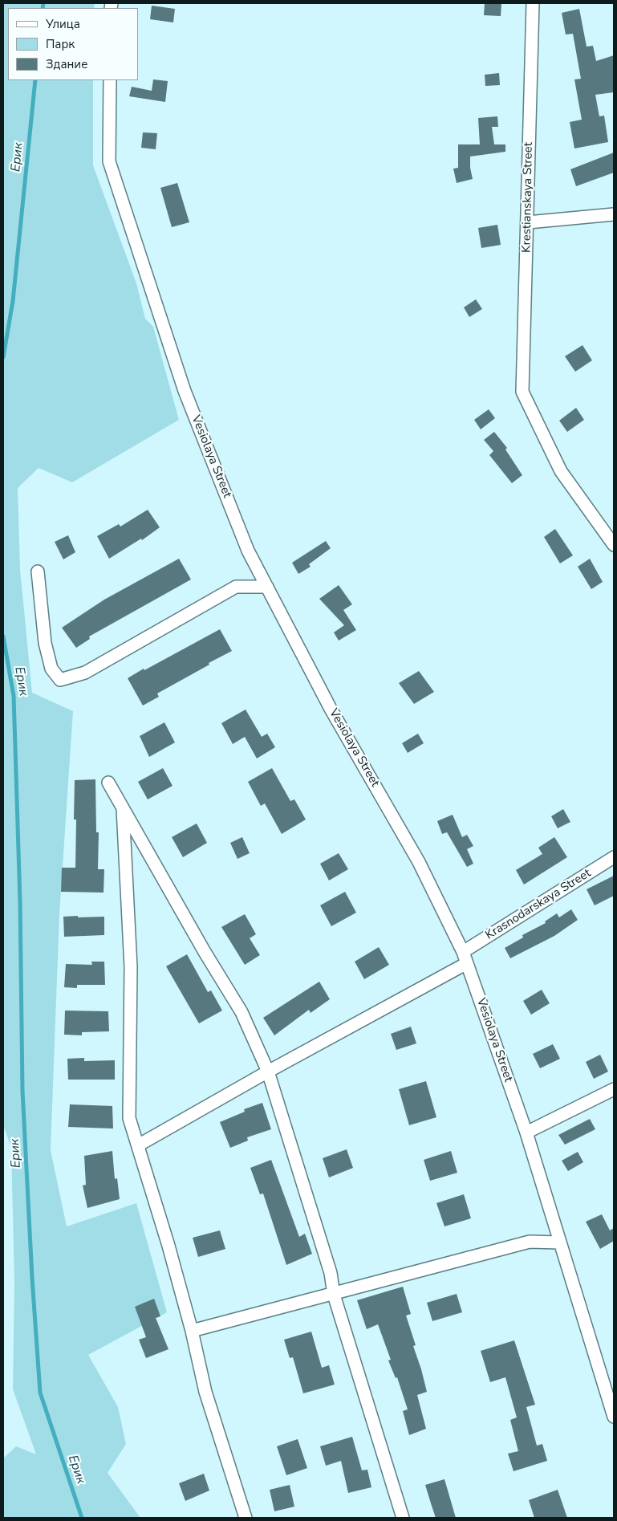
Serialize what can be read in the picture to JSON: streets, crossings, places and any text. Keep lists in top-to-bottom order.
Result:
{
  "streets": {
    "street": ["Krestianskaya Street", "Vesiolaya Street", "Krasnodarskaya Street"]
  },
  "crossings": [
    ["Vesiolaya Street", "Krasnodarskaya Street"]
  ],
  "water": ["Ерик"],
  "legend": ["Улица", "Парк", "Здание"]
}
